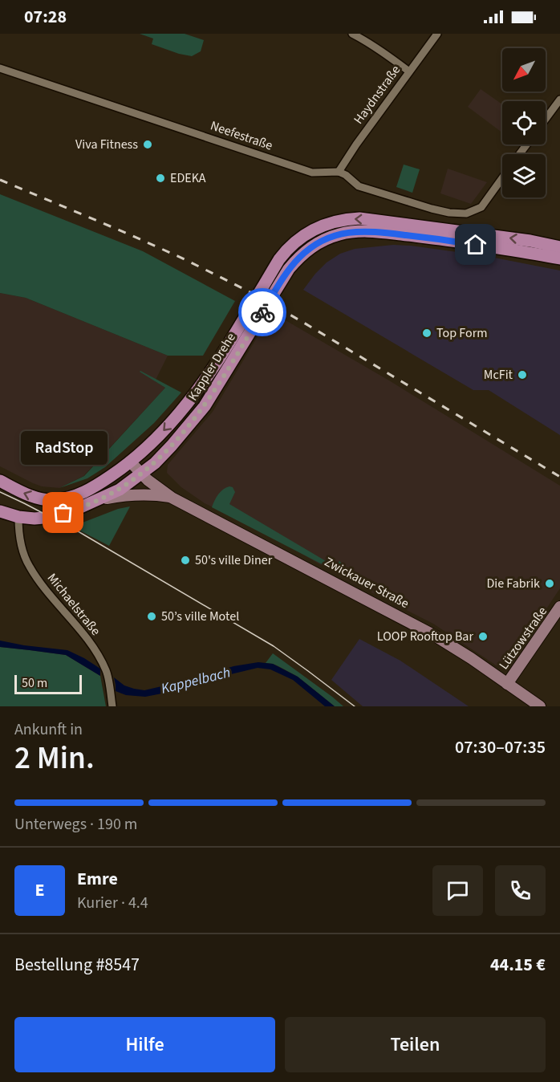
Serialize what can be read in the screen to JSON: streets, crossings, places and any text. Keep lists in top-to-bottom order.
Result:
{
  "streets": {
    "main road": ["Kappler Drehe", "Zwickauer Straße", "Lützowstraße"],
    "street": ["Haydnstraße", "Neefestraße", "Michaelstraße"]
  },
  "crossings": [
    ["Haydnstraße", "Neefestraße"],
    ["Kappler Drehe", "Zwickauer Straße"],
    ["Zwickauer Straße", "Michaelstraße"],
    ["Zwickauer Straße", "Lützowstraße"]
  ],
  "one_way": ["Kappler Drehe"],
  "water": ["Kappelbach"],
  "places": [
    "Viva Fitness",
    "EDEKA",
    "Top Form",
    "McFit",
    "RadStop",
    "50's ville Diner",
    "Die Fabrik",
    "50’s ville Motel",
    "LOOP Rooftop Bar"
  ],
  "scale_bar": "50 m",
  "north": "bottom left",
  "page": {
    "status": "07:28",
    "bubble": "RadStop",
    "scale": "50 m",
    "heading": ["2 Min.", "Ankunft in", "07:30–07:35"],
    "panel": [
      "Emre",
      "Kurier · 4.4",
      "Bestellung #8547",
      "44.15 €"
    ],
    "bar": "Unterwegs · 190 m",
    "round": "E",
    "buttons": ["Hilfe", "Teilen"]
  }
}
